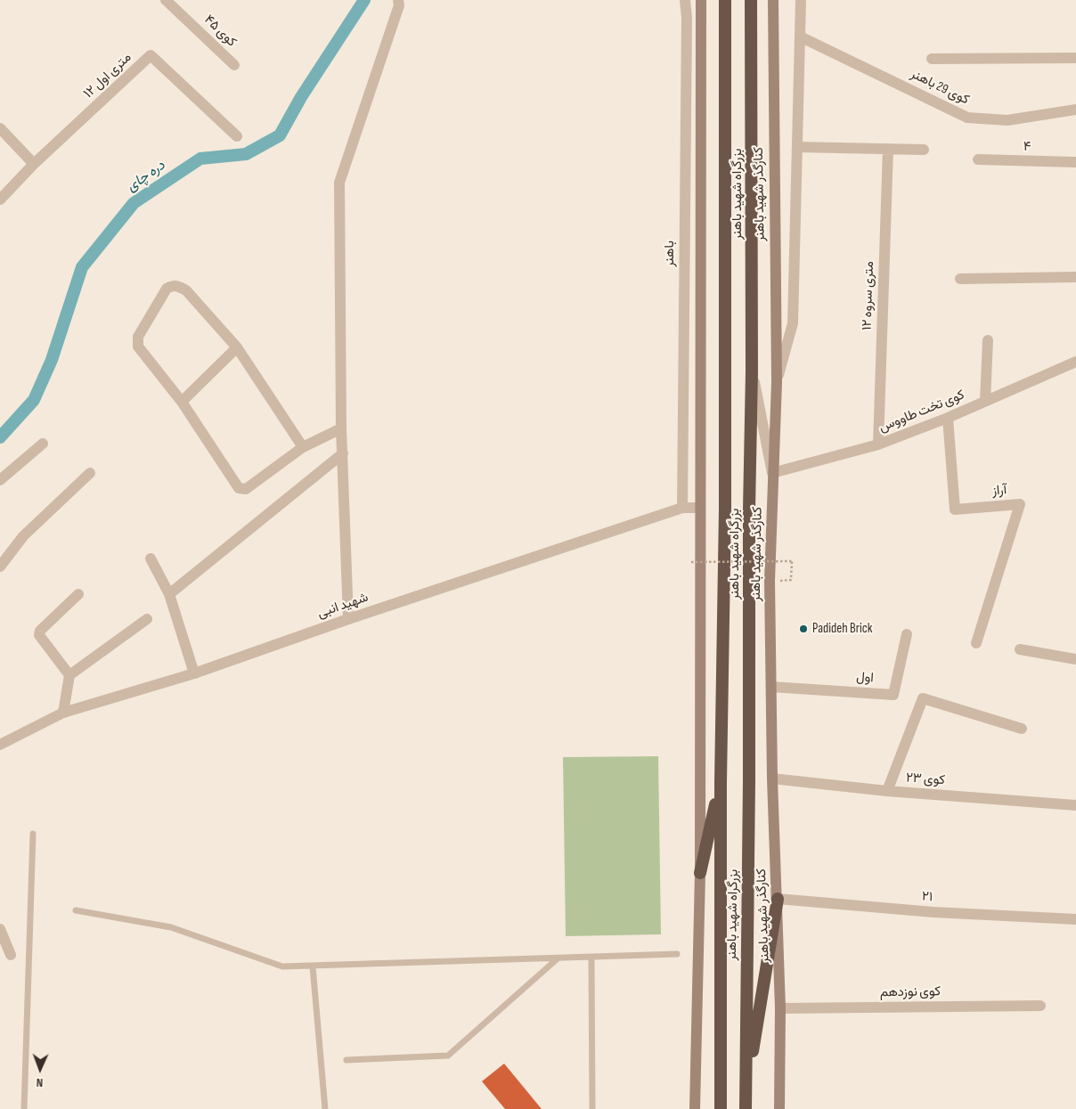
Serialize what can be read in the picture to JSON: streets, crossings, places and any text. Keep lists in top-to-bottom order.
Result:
{
  "streets": {
    "highway": ["بزرگراه شهید باهنر"],
    "main road": ["کنارگذر شهید باهنر"],
    "street": [
      "کوی ۴۵",
      "۱۲ متری اول",
      "کوی 29 باهنر",
      "۴",
      "باهنر",
      "۱۲ متری سروه",
      "کوی تخت طاووس",
      "آراز",
      "شهید انبی",
      "اول",
      "کوی ۲۳",
      "۲۱",
      "کوی نوزدهم"
    ]
  },
  "crossings": [
    ["کنارگذر شهید باهنر", "کوی تخت طاووس"],
    ["کنارگذر شهید باهنر", "اول"],
    ["کنارگذر شهید باهنر", "کوی ۲۳"],
    ["کنارگذر شهید باهنر", "۲۱"],
    ["کنارگذر شهید باهنر", "کوی نوزدهم"],
    ["باهنر", "شهید انبی"],
    ["۱۲ متری سروه", "کوی تخت طاووس"],
    ["کوی تخت طاووس", "آراز"]
  ],
  "water": ["دره چای"],
  "places": ["Padideh Brick"],
  "north": "bottom"
}
